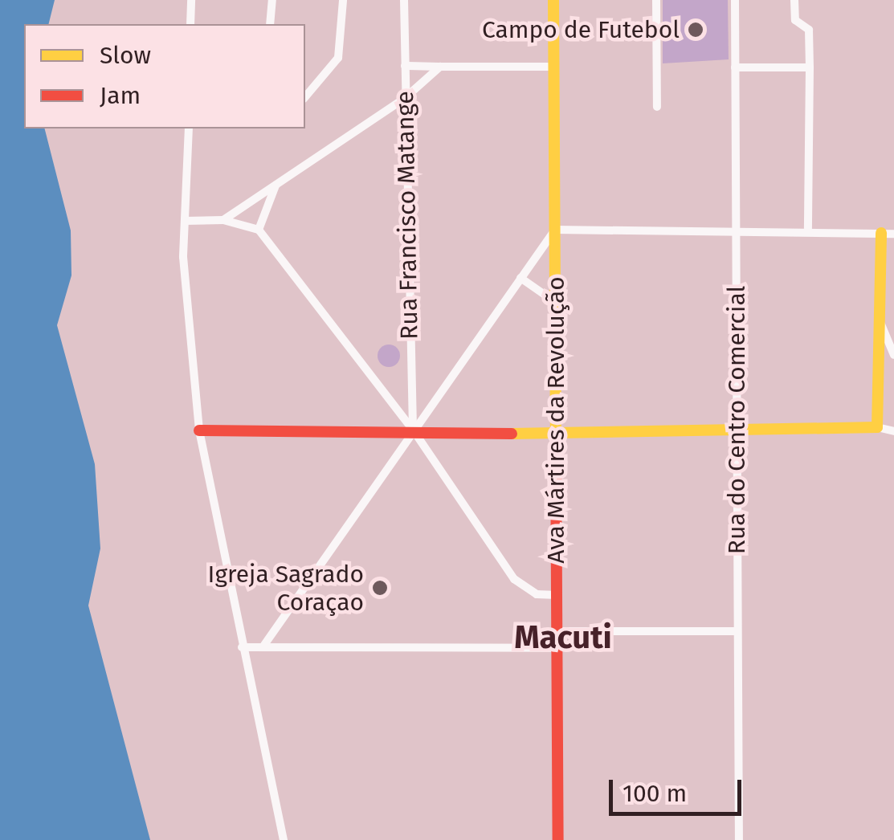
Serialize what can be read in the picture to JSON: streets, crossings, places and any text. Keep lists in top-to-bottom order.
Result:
{
  "streets": {
    "street": ["Rua Francisco Matange", "Ava Mártires da Revolução", "Rua do Centro Comercial"]
  },
  "districts": ["Macuti"],
  "places": ["Campo de Futebol", "Igreja Sagrado Coraçao"],
  "legend": ["Slow", "Jam"],
  "scale_bar": "100 m"
}
